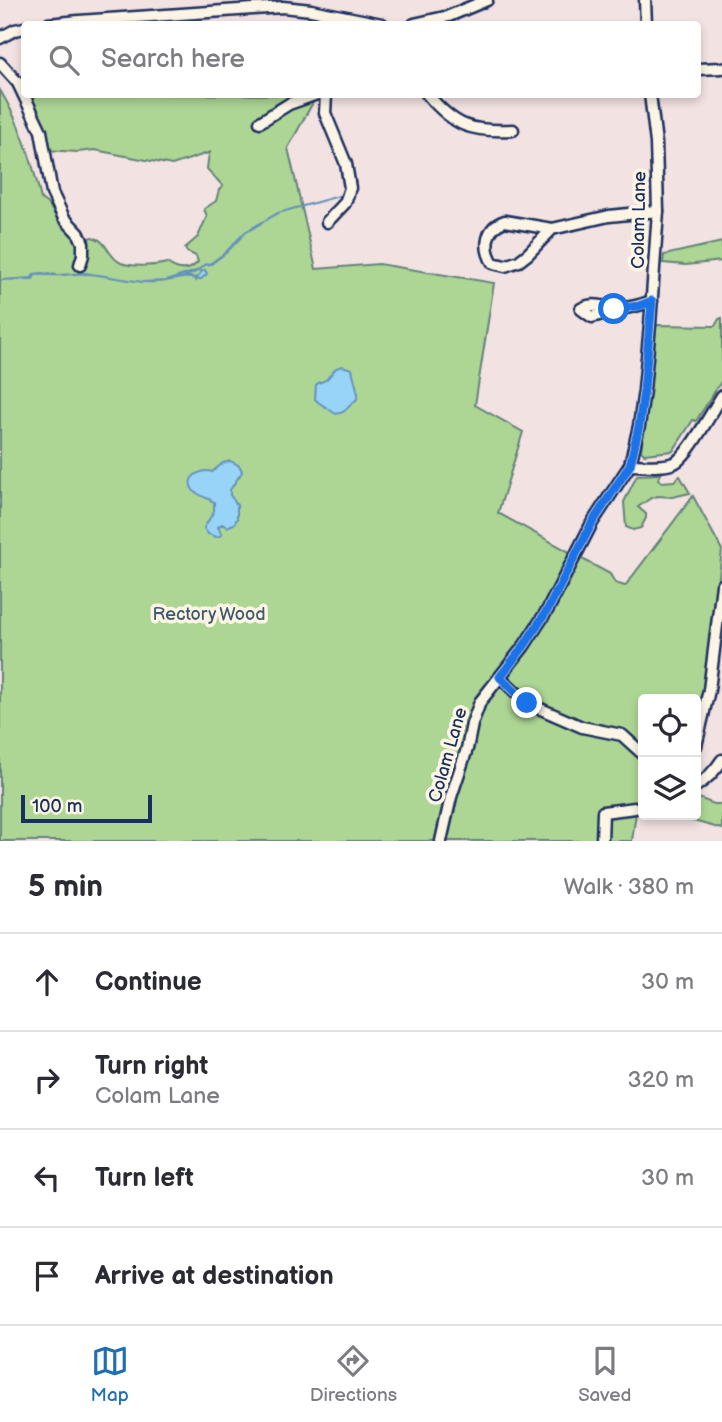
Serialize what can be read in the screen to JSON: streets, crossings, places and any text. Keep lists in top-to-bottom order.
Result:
{
  "streets": {
    "street": ["Colam Lane"]
  },
  "parks": ["Rectory Wood"],
  "scale_bar": "100 m",
  "page": {
    "search": "Search here",
    "scale": "100 m",
    "heading": ["5 min", "Walk · 380 m"],
    "list": [
      ["Continue", "30 m"],
      ["Turn right", "Colam Lane", "320 m"],
      ["Turn left", "30 m"],
      "Arrive at destination"
    ],
    "nav": ["Map", "Directions", "Saved"]
  }
}
